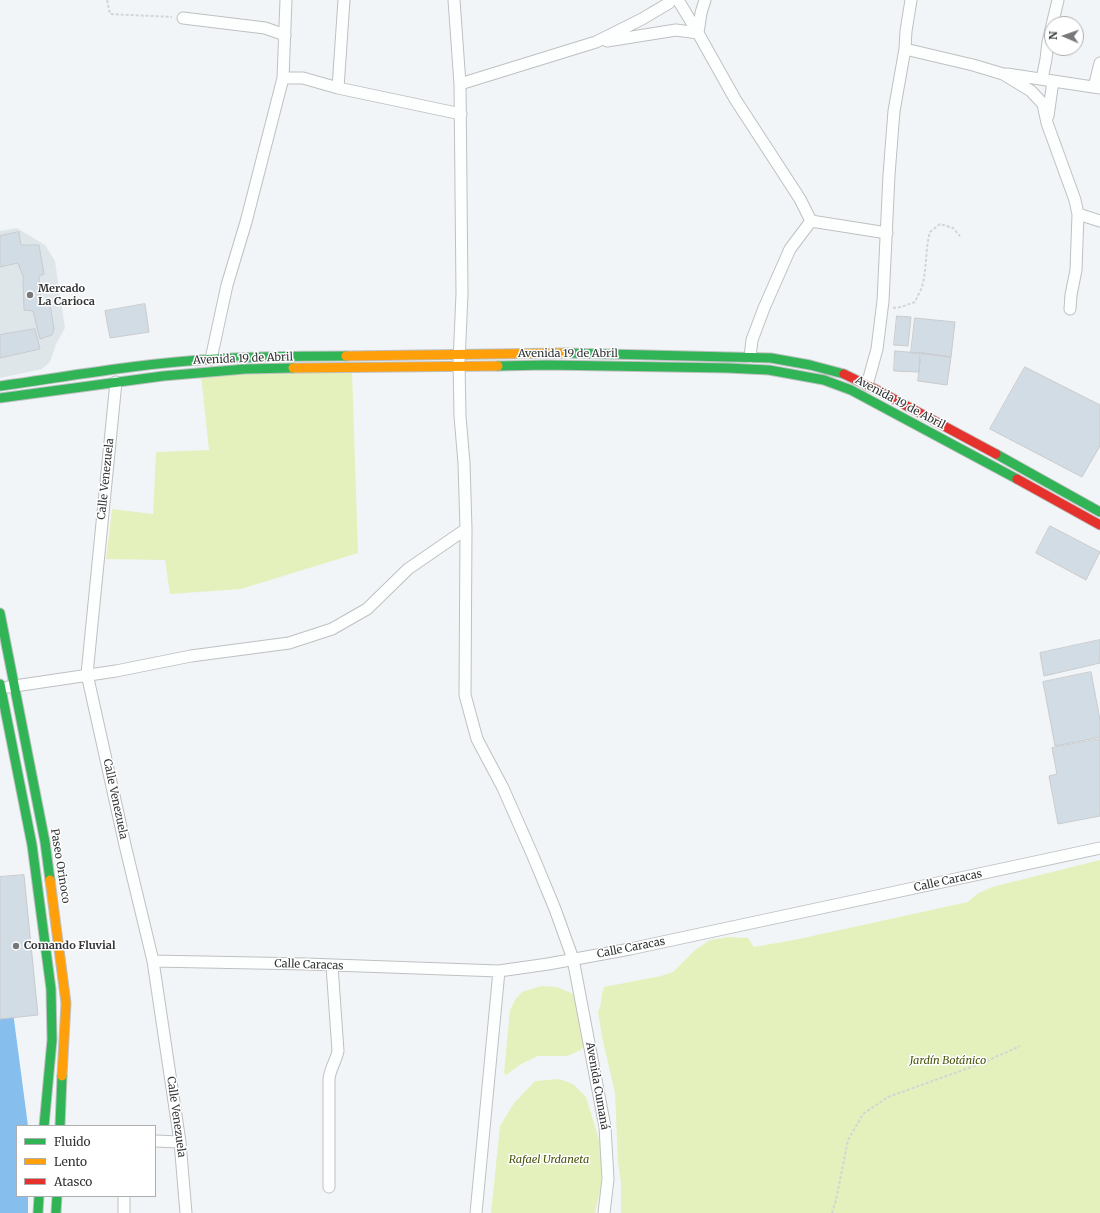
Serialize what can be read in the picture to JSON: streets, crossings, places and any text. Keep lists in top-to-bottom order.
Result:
{
  "streets": {
    "street": [
      "Avenida 19 de Abril",
      "Calle Venezuela",
      "Paseo Orinoco",
      "Calle Caracas",
      "Avenida Cumaná"
    ]
  },
  "crossings": [
    ["Avenida 19 de Abril", "Calle Venezuela"],
    ["Avenida 19 de Abril", "Avenida Cumaná"],
    ["Calle Venezuela", "Calle Caracas"],
    ["Calle Caracas", "Avenida Cumaná"]
  ],
  "parks": ["Jardín Botánico", "Rafael Urdaneta"],
  "places": ["Mercado La Carioca", "Comando Fluvial"],
  "legend": ["Fluido", "Lento", "Atasco"],
  "north": "left"
}
